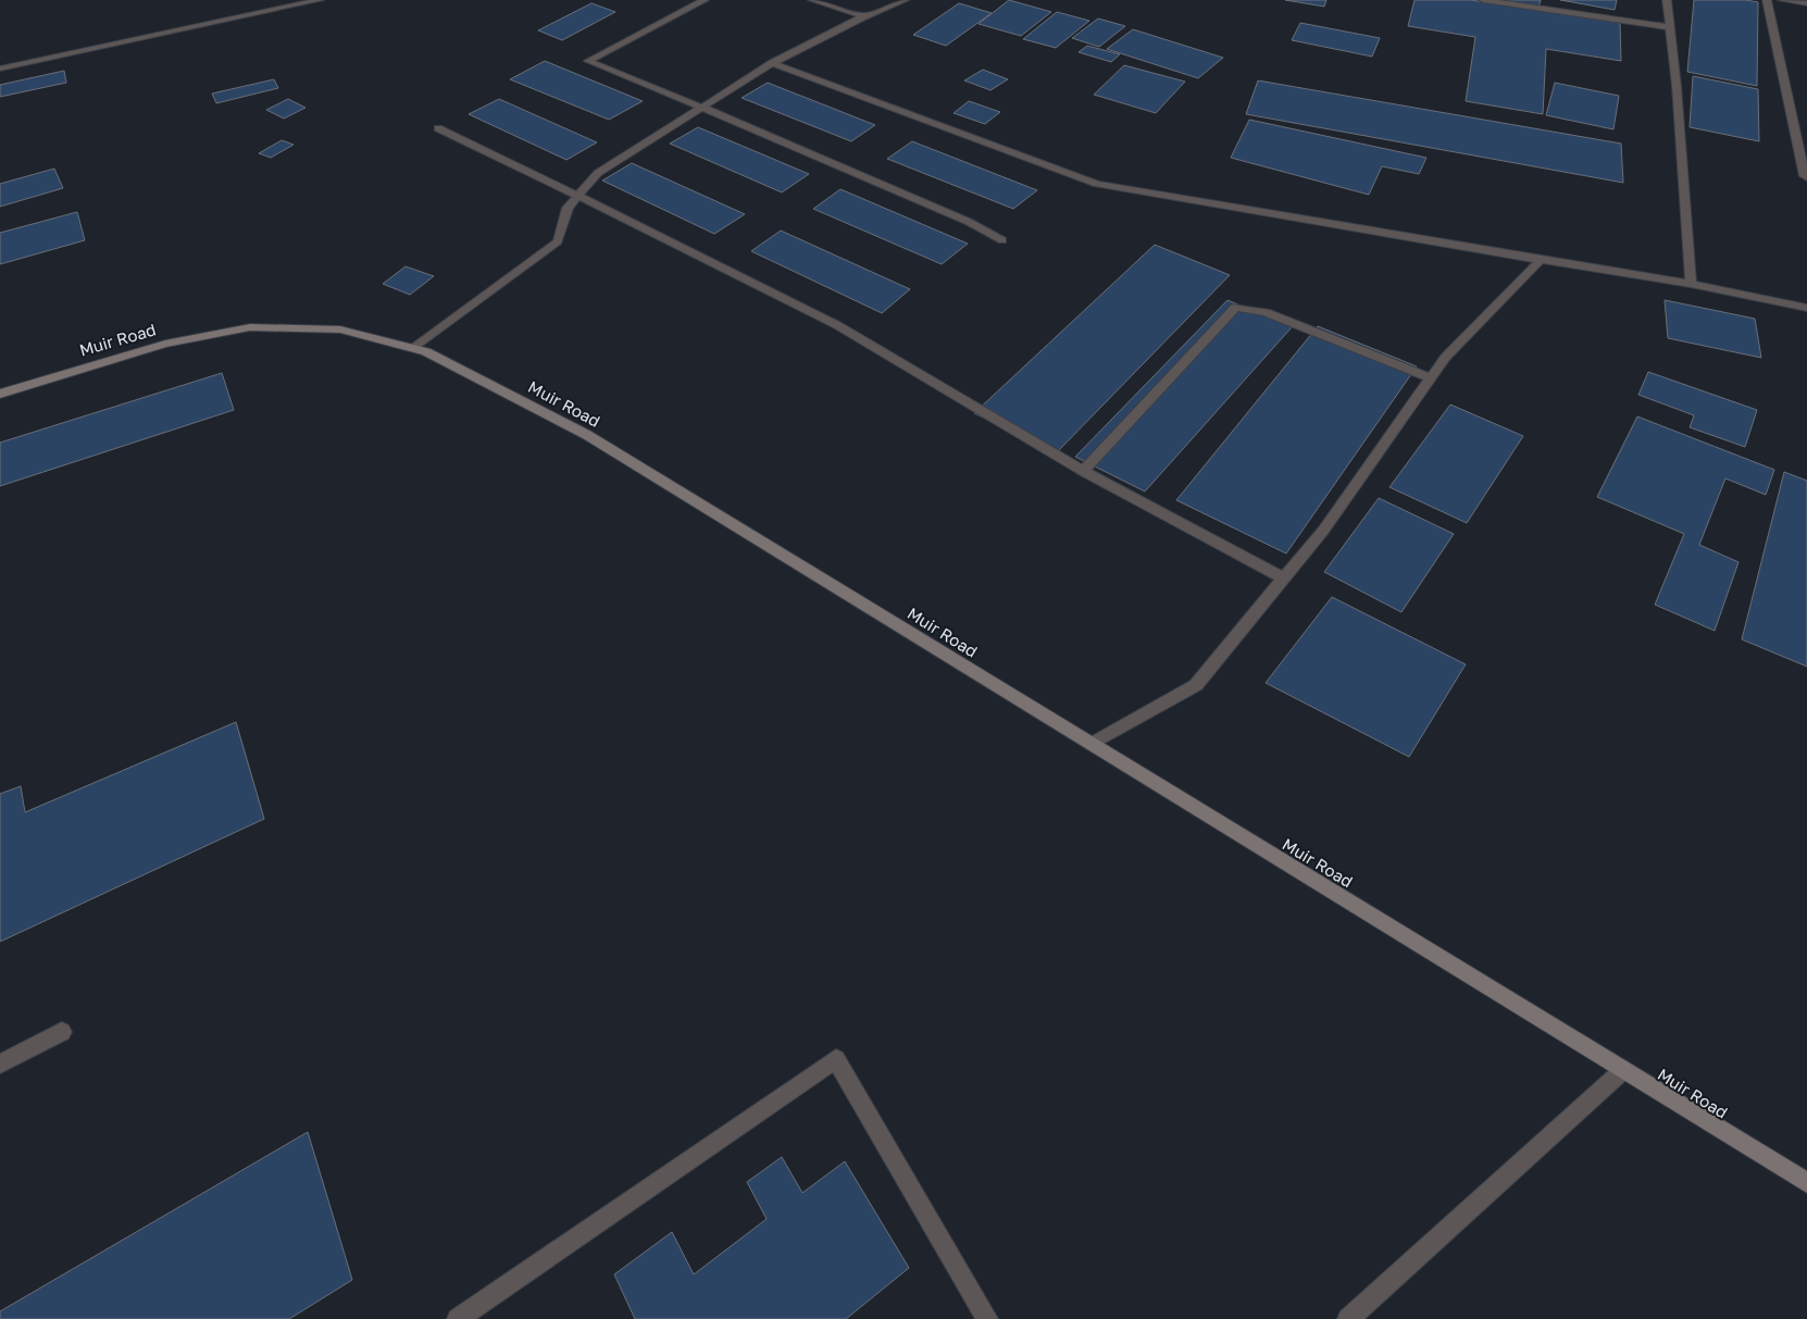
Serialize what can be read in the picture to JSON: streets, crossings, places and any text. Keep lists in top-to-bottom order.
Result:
{
  "streets": {
    "main road": ["Muir Road"]
  }
}
